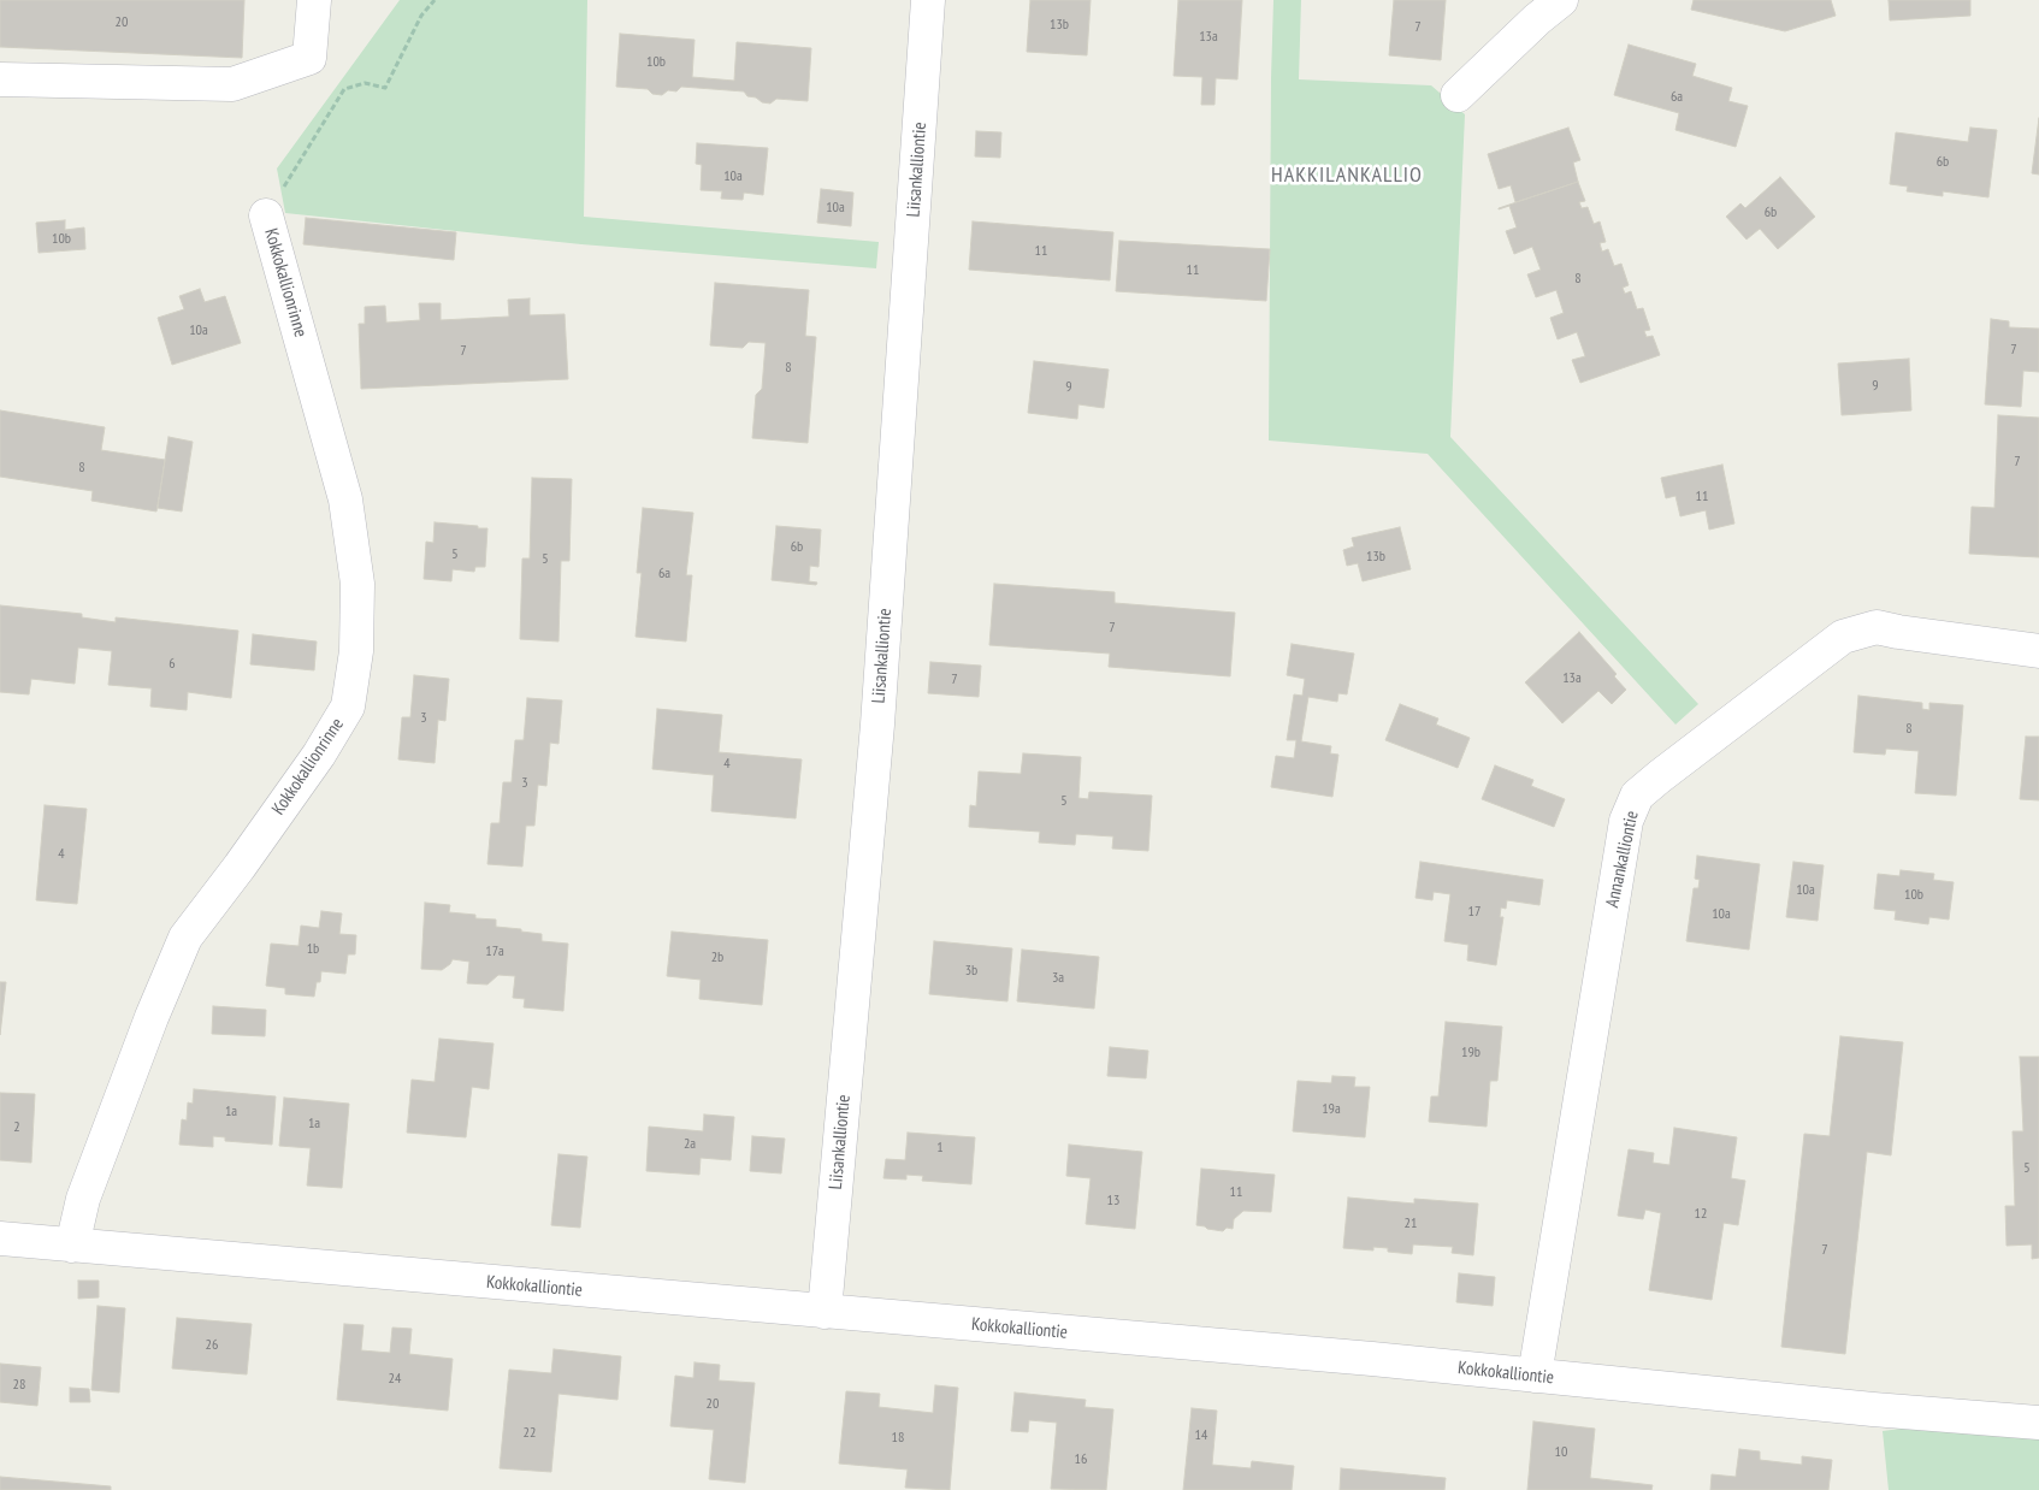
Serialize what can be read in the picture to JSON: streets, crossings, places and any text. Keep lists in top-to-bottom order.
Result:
{
  "streets": {
    "street": [
      "Liisankalliontie",
      "Kokkokallionrinne",
      "Annankalliontie",
      "Kokkokalliontie"
    ]
  },
  "crossings": [
    ["Liisankalliontie", "Kokkokalliontie"],
    ["Kokkokallionrinne", "Kokkokalliontie"],
    ["Annankalliontie", "Kokkokalliontie"]
  ],
  "districts": ["HAKKILANKALLIO"],
  "house_numbers": [
    "20",
    "13b",
    "7",
    "13a",
    "10b",
    "6a",
    "6b",
    "10a",
    "10a",
    "6b",
    "10b",
    "11",
    "11",
    "8",
    "10a",
    "7",
    "7",
    "8",
    "9",
    "9",
    "7",
    "8",
    "11",
    "6b",
    "5",
    "13b",
    "5",
    "6a",
    "7",
    "6",
    "13a",
    "7",
    "3",
    "8",
    "4",
    "3",
    "5",
    "4",
    "10a",
    "10b",
    "17",
    "10a",
    "1b",
    "17a",
    "2b",
    "3b",
    "3a",
    "19b",
    "19a",
    "1a",
    "1a",
    "2",
    "2a",
    "1",
    "5",
    "11",
    "13",
    "12",
    "21",
    "7",
    "26",
    "24",
    "28",
    "20",
    "22",
    "14",
    "18",
    "10",
    "16"
  ]
}
